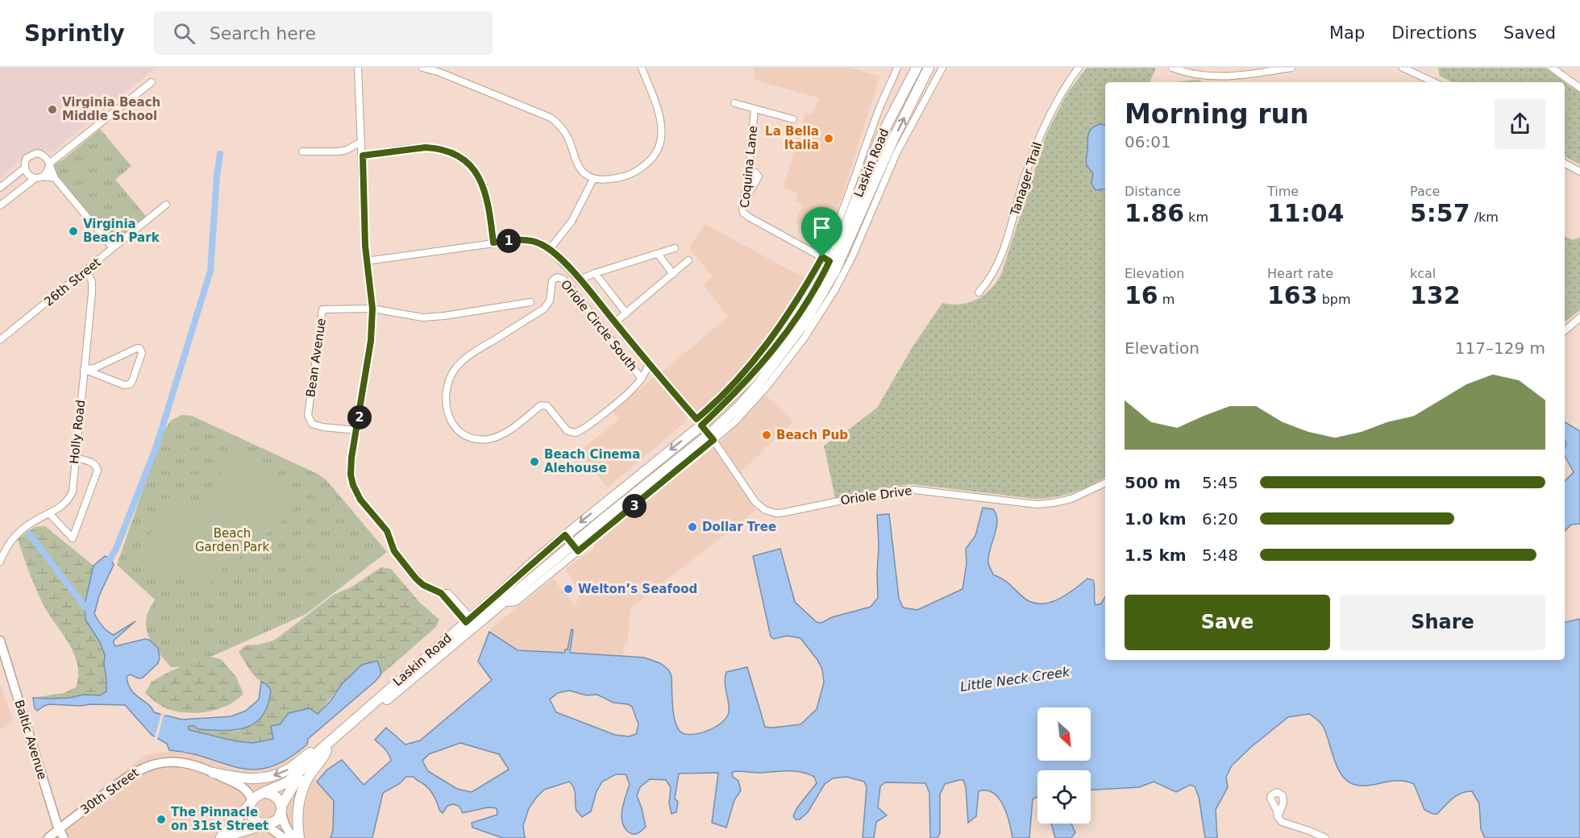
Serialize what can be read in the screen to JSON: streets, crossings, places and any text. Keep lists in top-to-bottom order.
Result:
{
  "streets": {
    "main road": ["Laskin Road"],
    "street": [
      "Coquina Lane",
      "Tanager Trail",
      "26th Street",
      "Oriole Circle South",
      "Bean Avenue",
      "Holly Road",
      "Oriole Drive",
      "Baltic Avenue",
      "30th Street"
    ]
  },
  "crossings": [
    ["Laskin Road", "Coquina Lane"],
    ["Laskin Road", "Oriole Drive"],
    ["Laskin Road", "30th Street"],
    ["26th Street", "Holly Road"],
    ["Oriole Circle South", "Oriole Drive"],
    ["Baltic Avenue", "30th Street"]
  ],
  "water": ["Little Neck Creek"],
  "parks": ["Beach Garden Park"],
  "places": [
    "Virginia Beach Middle School",
    "La Bella Italia",
    "Virginia Beach Park",
    "Beach Pub",
    "Beach Cinema Alehouse",
    "Dollar Tree",
    "Welton’s Seafood",
    "The Pinnacle on 31st Street"
  ],
  "north": "bottom right",
  "page": {
    "header": "Sprintly",
    "search": "Search here",
    "nav": ["Map", "Directions", "Saved"],
    "heading": ["Morning run", "06:01"],
    "stats": [
      ["Distance", "1.86 km"],
      ["Time", "11:04"],
      ["Pace", "5:57 /km"],
      ["Elevation", "16 m"],
      ["Heart rate", "163 bpm"],
      ["kcal", "132"]
    ],
    "pins": ["1", "2", "3"],
    "chart": ["Elevation", "117–129 m"],
    "list": [
      {
        "name": "500 m",
        "note": "5:45"
      },
      {
        "name": "1.0 km",
        "note": "6:20"
      },
      {
        "name": "1.5 km",
        "note": "5:48"
      }
    ],
    "buttons": ["Save", "Share"]
  }
}
